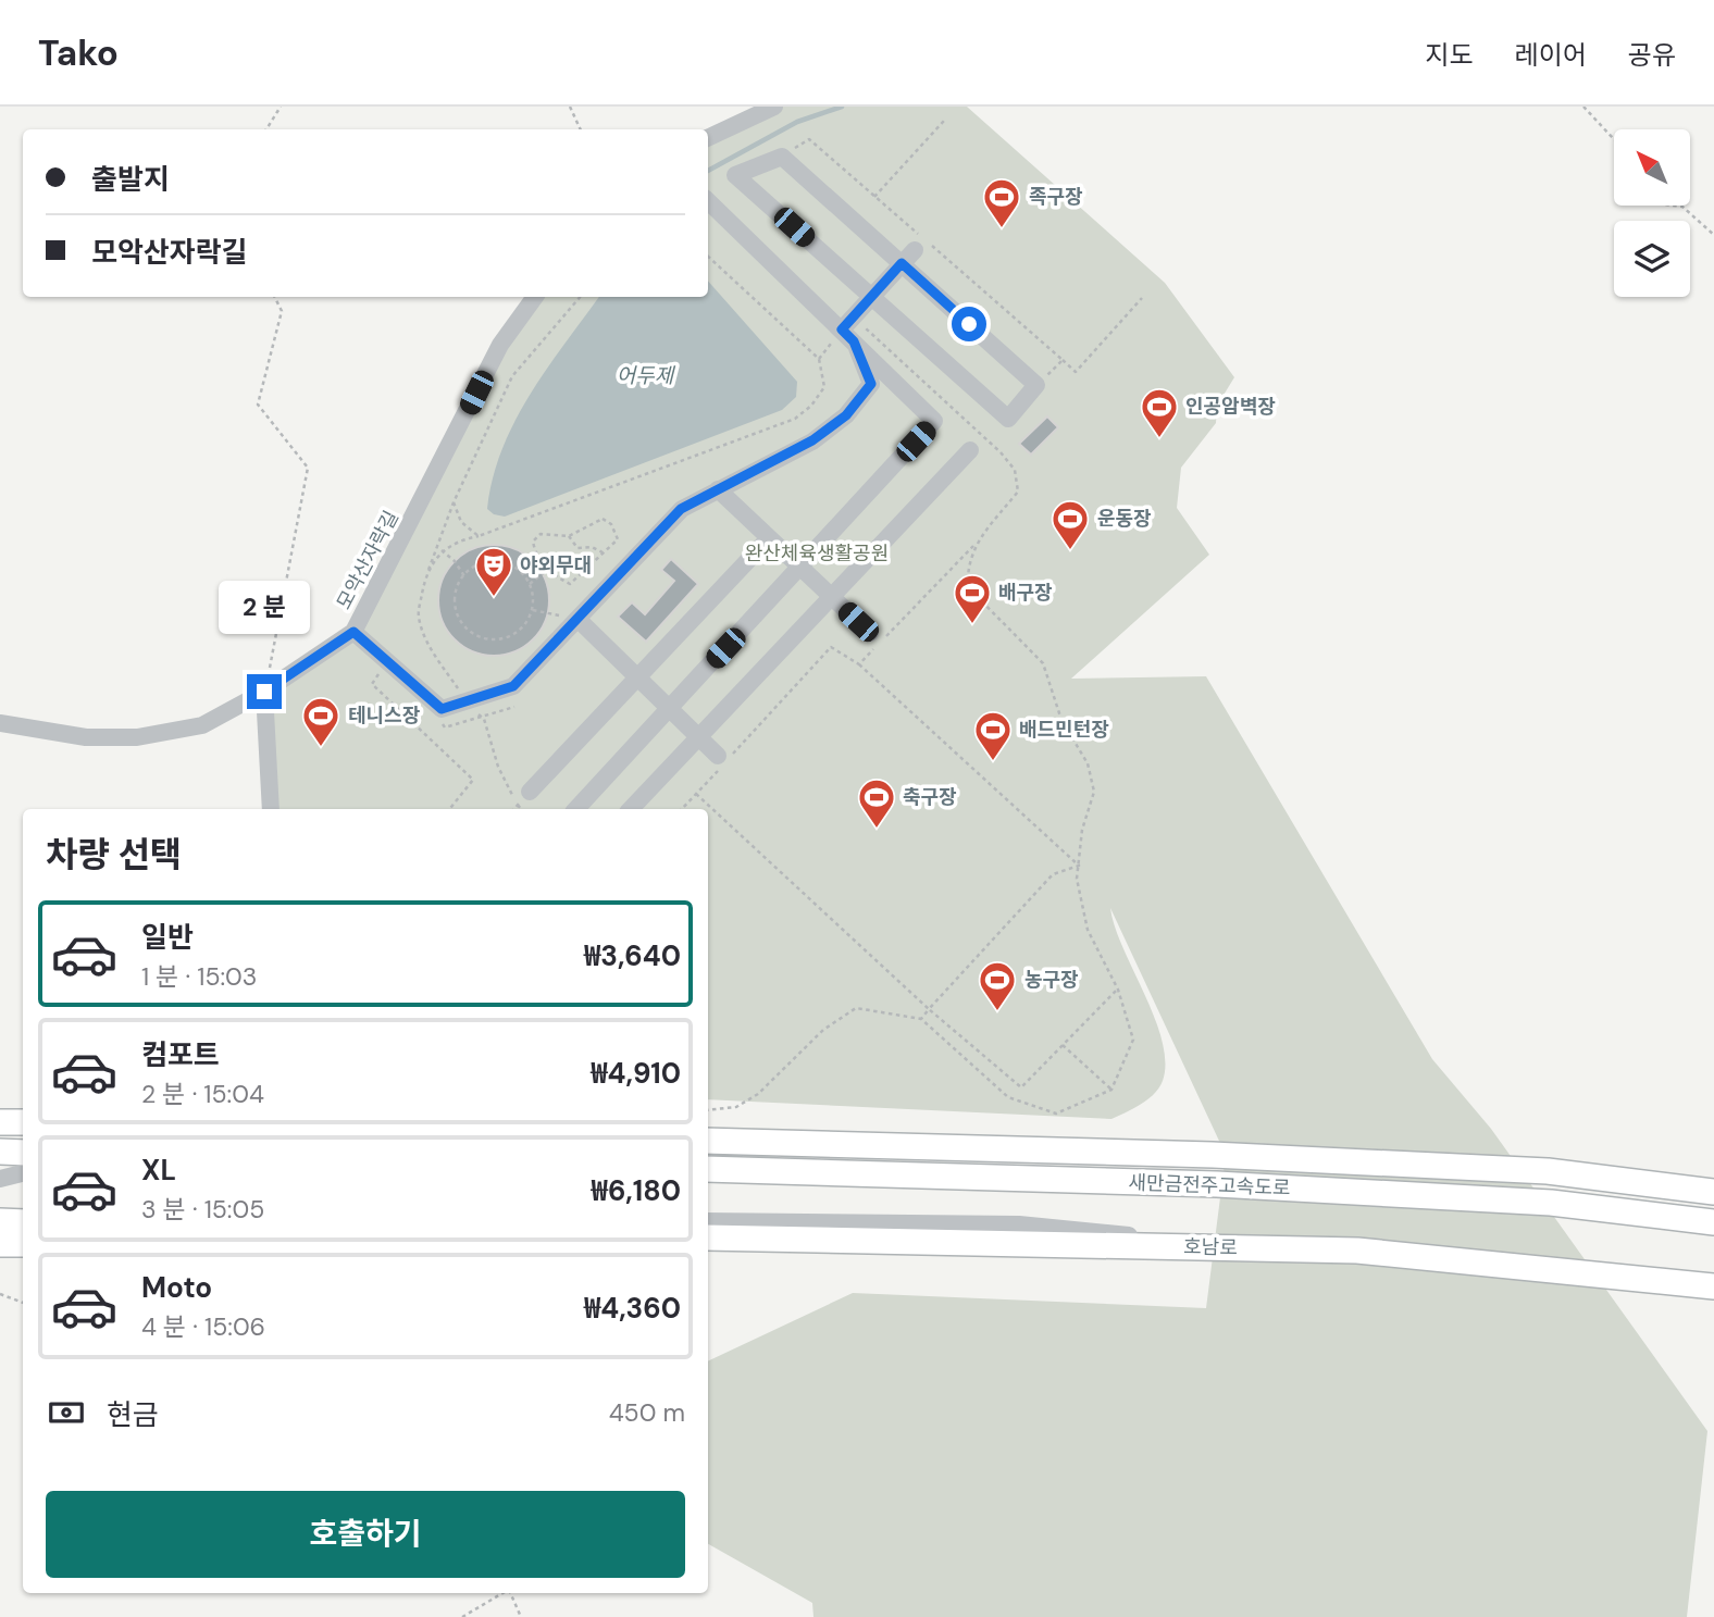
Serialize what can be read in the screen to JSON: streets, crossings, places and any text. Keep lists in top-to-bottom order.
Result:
{
  "streets": {
    "highway": ["새만금전주고속도로", "호남로"],
    "street": ["모악산자락길"]
  },
  "water": ["어두제"],
  "parks": ["완산체육생활공원"],
  "places": {
    "sports": [
      "족구장",
      "인공암벽장",
      "운동장",
      "배구장",
      "테니스장",
      "배드민턴장",
      "축구장",
      "농구장"
    ],
    "theatre": ["야외무대"]
  },
  "north": "top left",
  "page": {
    "header": "Tako",
    "nav": ["지도", "레이어", "공유"],
    "banner": ["출발지", "모악산자락길"],
    "bubble": "2 분",
    "heading": "차량 선택",
    "list": [
      {
        "name": "일반",
        "note": "1 분 · 15:03",
        "value": "₩3,640"
      },
      {
        "name": "컴포트",
        "note": "2 분 · 15:04",
        "value": "₩4,910"
      },
      {
        "name": "XL",
        "note": "3 분 · 15:05",
        "value": "₩6,180"
      },
      {
        "name": "Moto",
        "note": "4 분 · 15:06",
        "value": "₩4,360"
      }
    ],
    "pay": ["현금", "450 m"],
    "buttons": "호출하기"
  }
}
